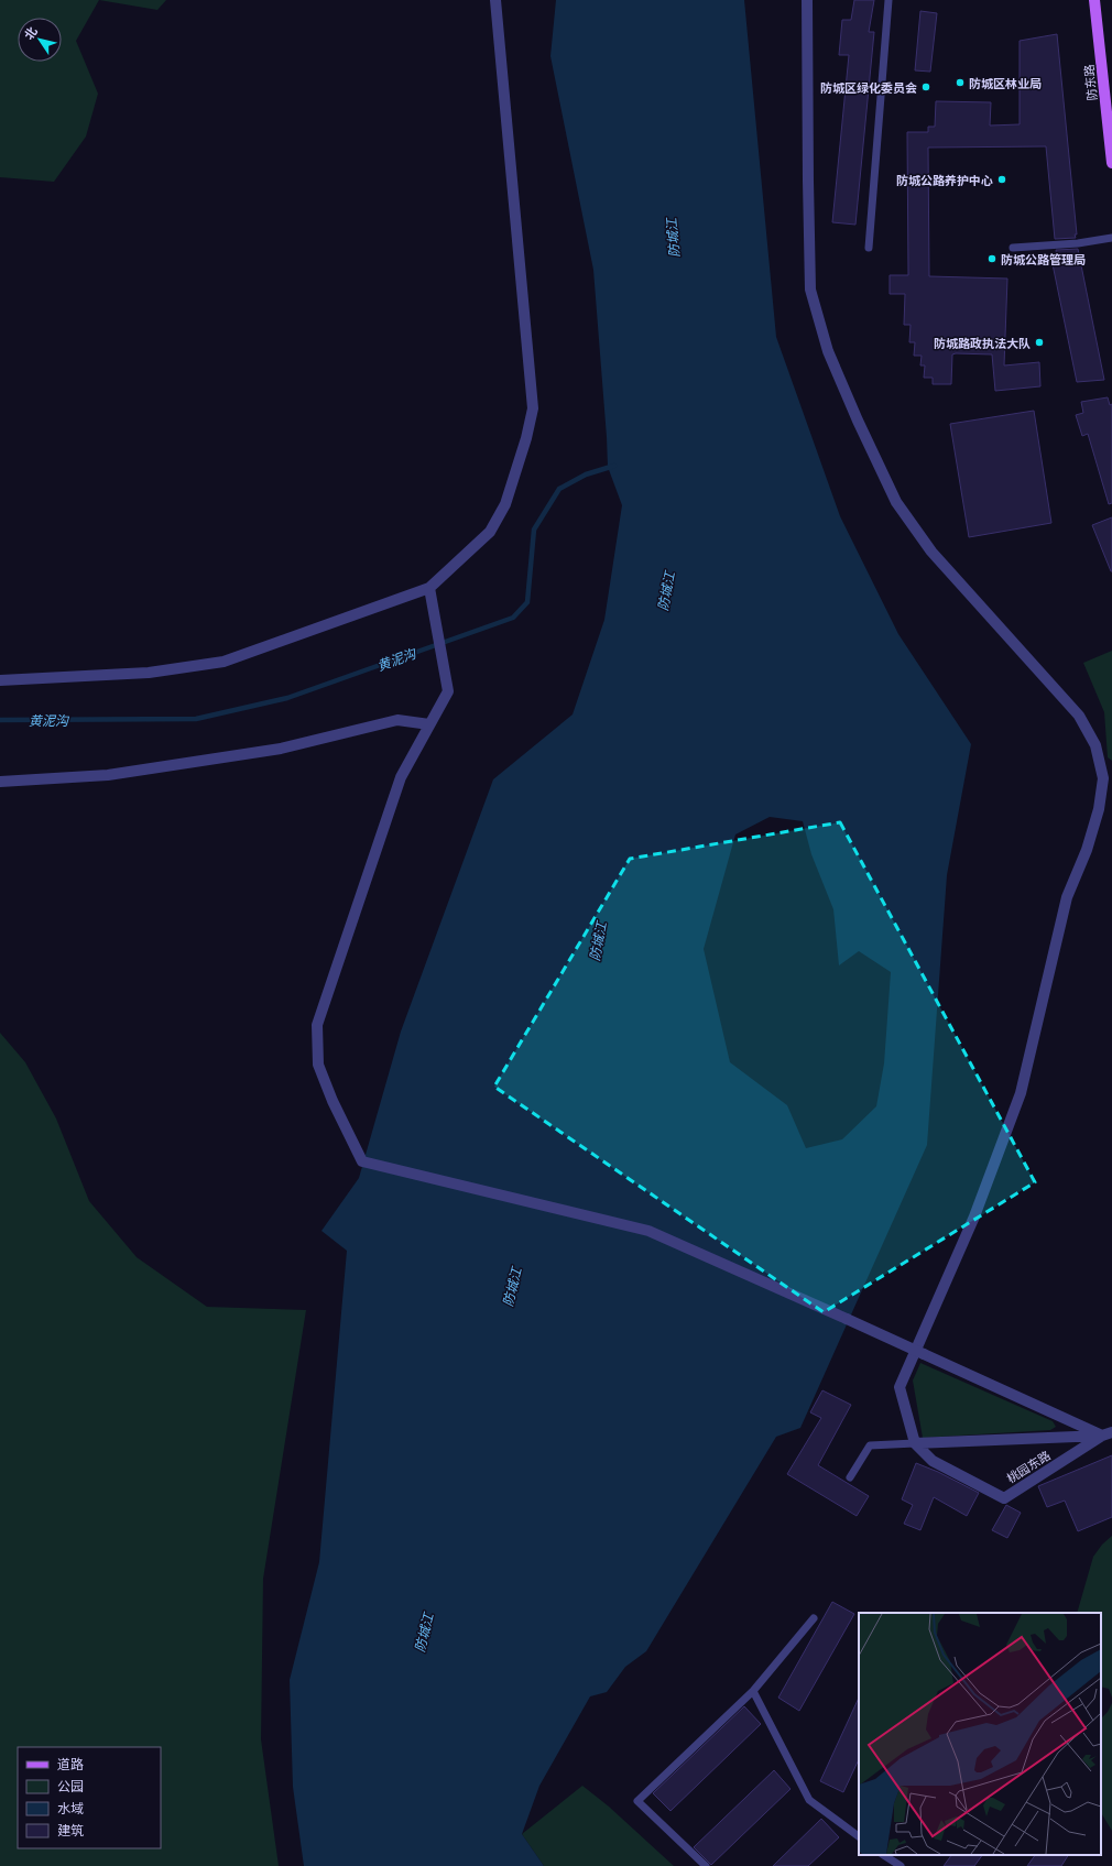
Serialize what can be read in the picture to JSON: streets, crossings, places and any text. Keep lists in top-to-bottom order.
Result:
{
  "streets": {
    "main road": ["防东路"],
    "street": ["桃园东路"]
  },
  "water": ["防城江", "黄泥沟"],
  "places": [
    "防城区林业局",
    "防城区绿化委员会",
    "防城公路养护中心",
    "防城公路管理局",
    "防城路政执法大队"
  ],
  "legend": [
    "道路",
    "公园",
    "水域",
    "建筑"
  ],
  "north": "top left"
}
